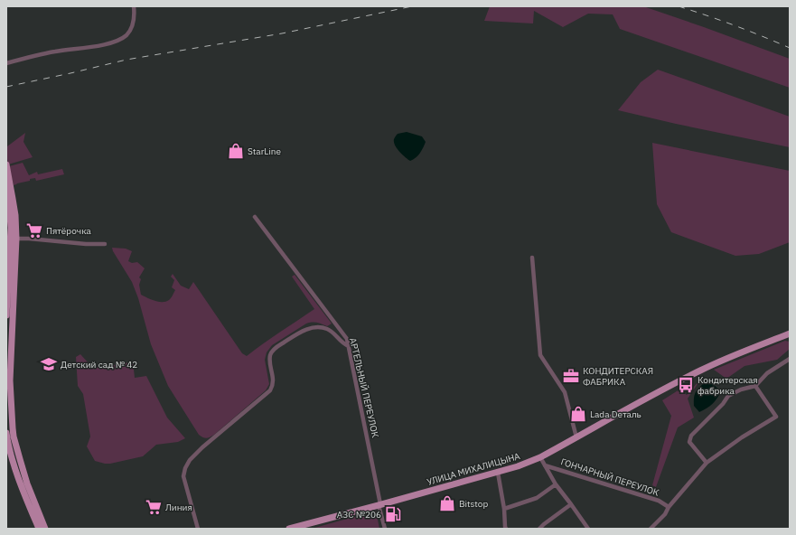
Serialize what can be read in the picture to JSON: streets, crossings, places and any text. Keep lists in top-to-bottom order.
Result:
{
  "streets": {
    "main road": ["УЛИЦА МИХАЛИЦЫНА"],
    "street": ["АРТЕЛЬНЫЙ ПЕРЕУЛОК", "ГОНЧАРНЫЙ ПЕРЕУЛОК"]
  },
  "crossings": [
    ["АРТЕЛЬНЫЙ ПЕРЕУЛОК", "УЛИЦА МИХАЛИЦЫНА"]
  ],
  "places": {
    "shop": ["StarLine", "Lada Dеталь", "Bitstop"],
    "supermarket": ["Пятёрочка", "Линия"],
    "school or university": ["Детский сад № 42"],
    "office": ["КОНДИТЕРСКАЯ ФАБРИКА"],
    "bus stop": ["Кондитерская фабрика"],
    "fuel station": ["АЗС №206"]
  }
}
